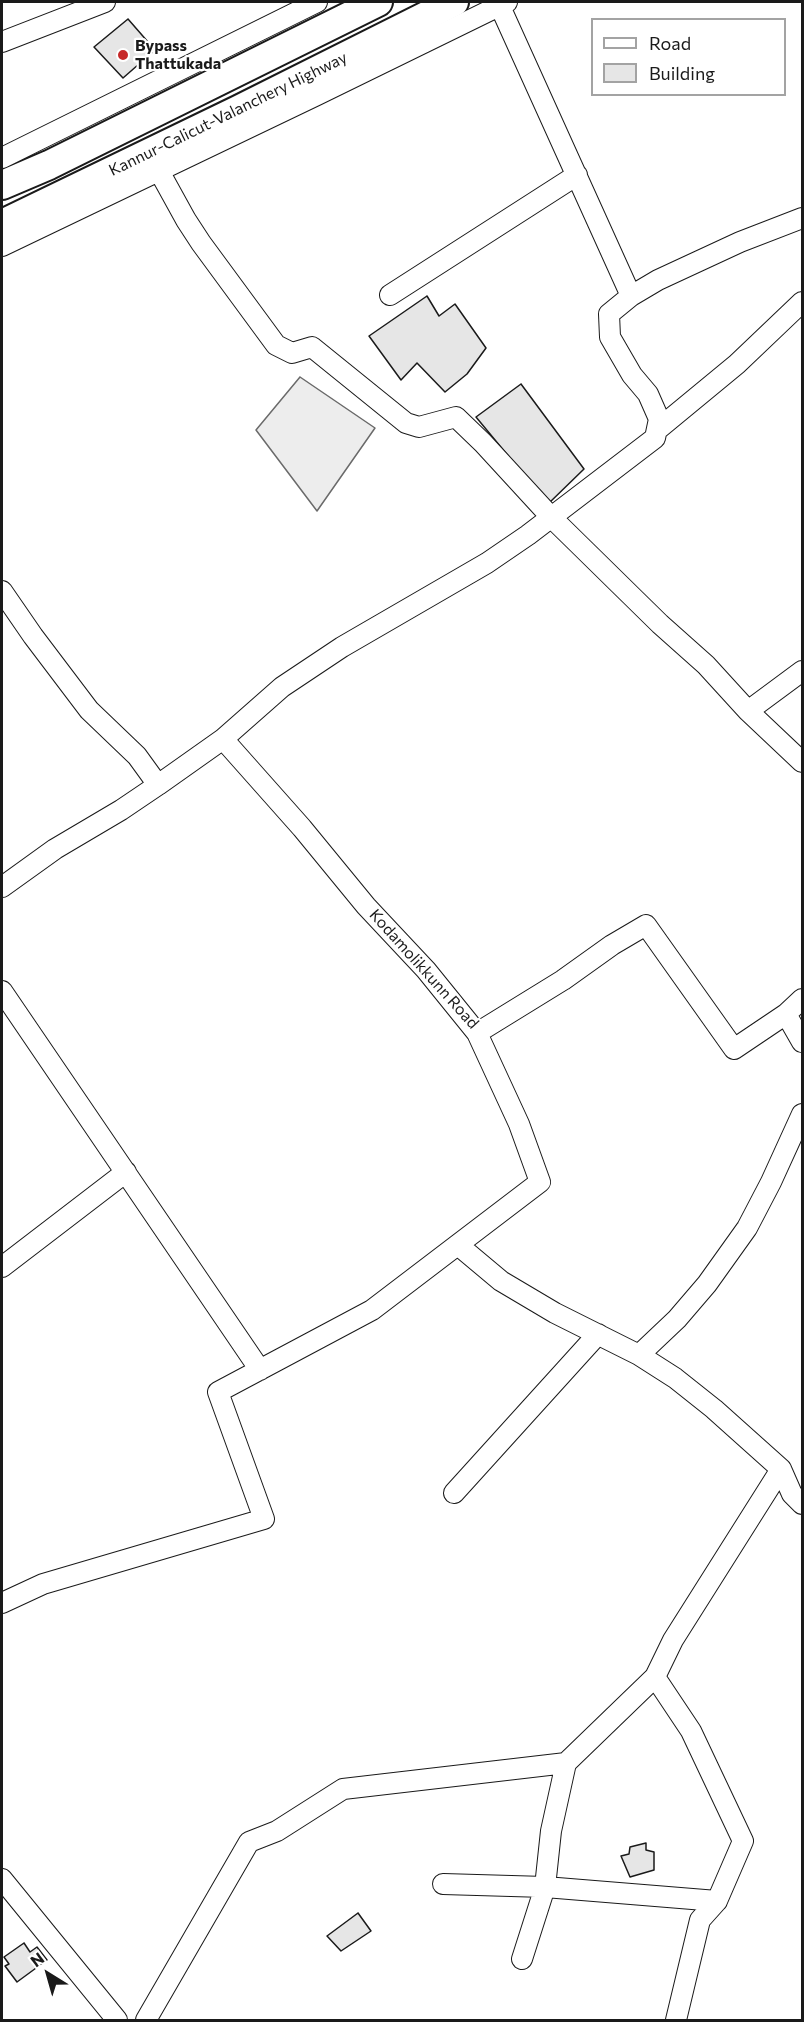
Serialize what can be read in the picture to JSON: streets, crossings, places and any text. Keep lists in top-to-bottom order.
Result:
{
  "streets": {
    "highway": ["Kannur-Calicut-Valanchery Highway"],
    "street": ["Kodamolikkunn Road"]
  },
  "places": ["Bypass Thattukada"],
  "legend": ["Road", "Building"],
  "north": "top left"
}
